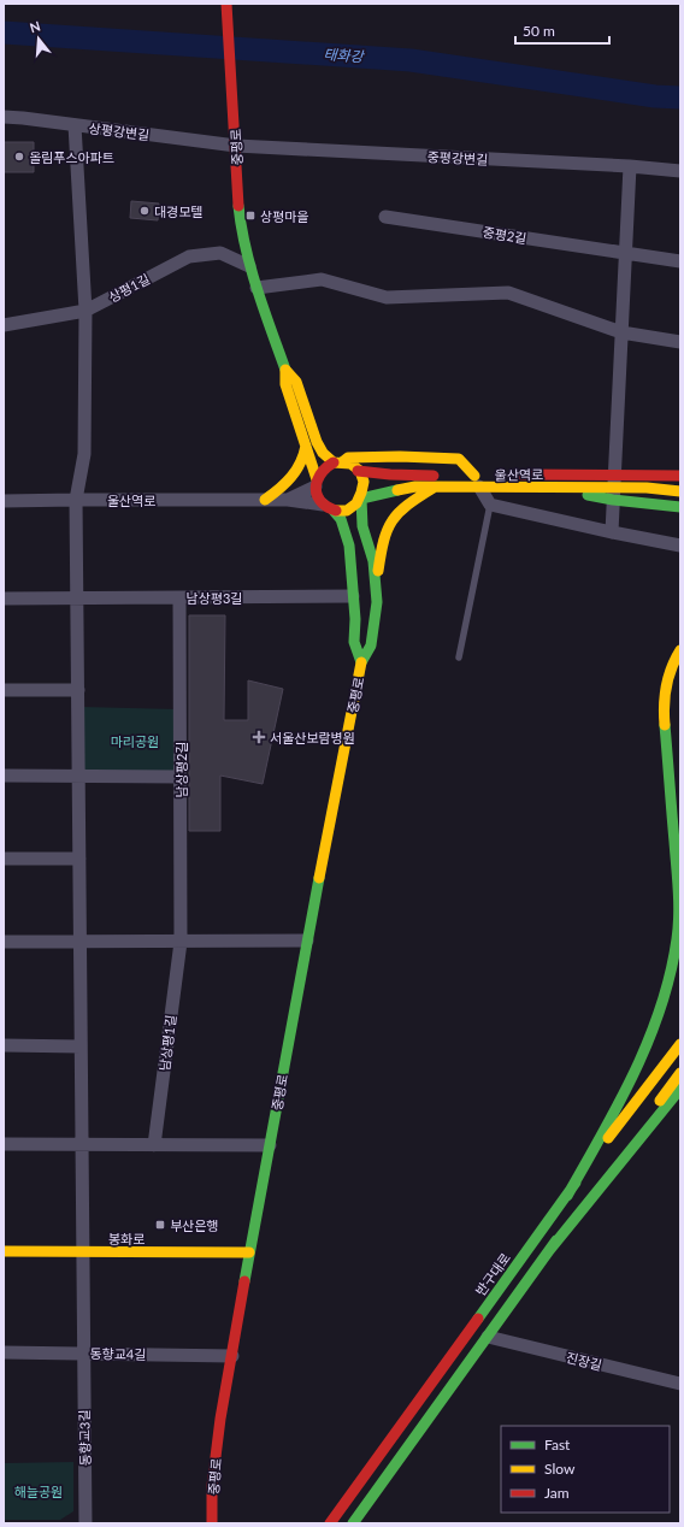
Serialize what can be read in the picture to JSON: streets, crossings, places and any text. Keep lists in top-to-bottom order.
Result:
{
  "streets": {
    "main road": [
      "중평로",
      "울산역로",
      "봉화로",
      "반구대로"
    ],
    "street": [
      "상평강변길",
      "중평강변길",
      "중평2길",
      "상평1길",
      "남상평3길",
      "남상평2길",
      "남상평1길",
      "동향교4길",
      "진장길",
      "동향교3길"
    ]
  },
  "crossings": [
    ["상평강변길", "중평로"],
    ["상평강변길", "중평강변길"],
    ["중평로", "중평강변길"],
    ["중평로", "상평1길"],
    ["중평로", "봉화로"],
    ["중평로", "동향교4길"],
    ["남상평3길", "남상평2길"],
    ["남상평2길", "남상평1길"],
    ["봉화로", "동향교3길"],
    ["동향교4길", "동향교3길"]
  ],
  "water": ["태화강"],
  "parks": ["마리공원", "해늘공원"],
  "places": {
    "other": ["올림푸스아파트", "대경모텔"],
    "transit": ["상평마을", "부산은행"],
    "health": ["서울산보람병원"]
  },
  "legend": ["Fast", "Slow", "Jam"],
  "scale_bar": "50 m",
  "north": "top"
}
